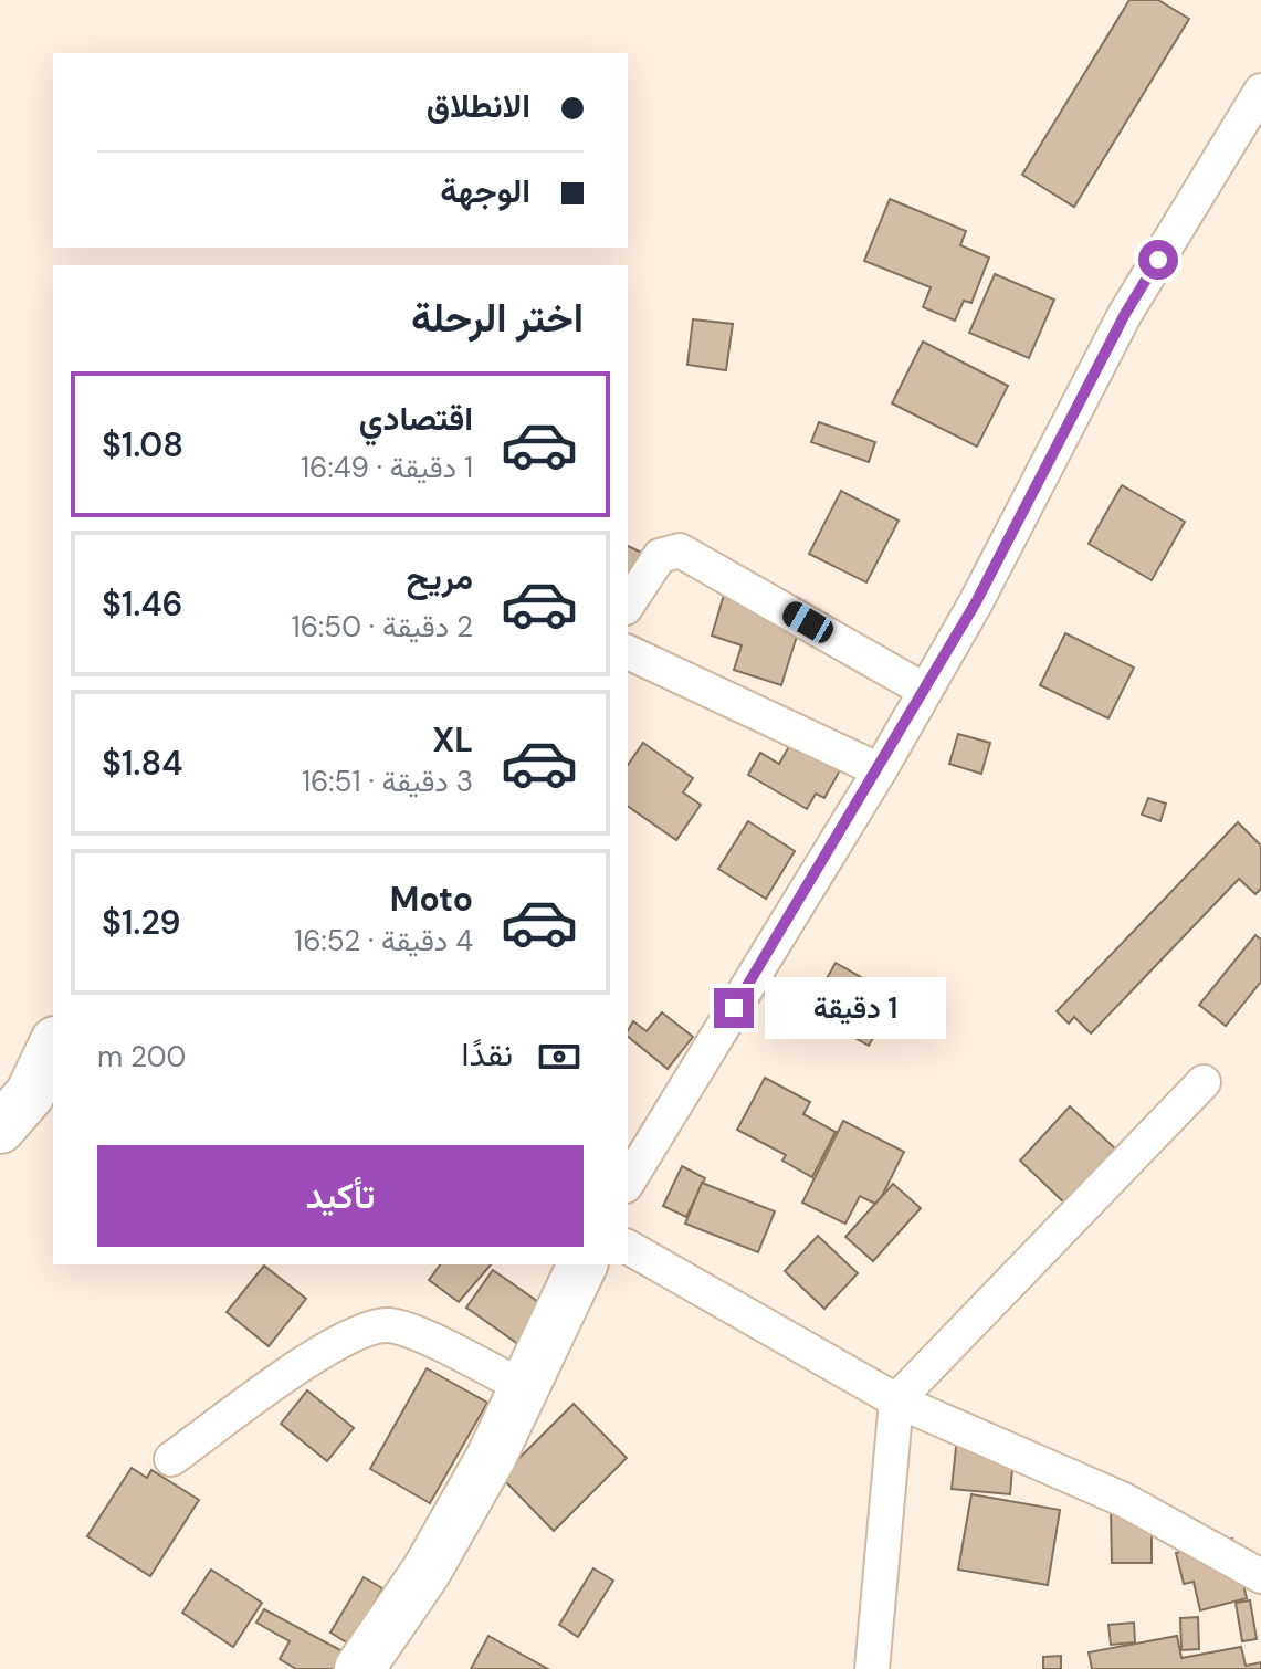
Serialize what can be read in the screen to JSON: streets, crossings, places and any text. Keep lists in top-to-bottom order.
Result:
{
  "page": {
    "banner": ["الانطلاق", "الوجهة"],
    "heading": "اختر الرحلة",
    "list": [
      {
        "name": "اقتصادي",
        "note": "1 دقيقة · 16:49",
        "value": "$1.08"
      },
      {
        "name": "مريح",
        "note": "2 دقيقة · 16:50",
        "value": "$1.46"
      },
      {
        "name": "XL",
        "note": "3 دقيقة · 16:51",
        "value": "$1.84"
      },
      {
        "name": "Moto",
        "note": "4 دقيقة · 16:52",
        "value": "$1.29"
      }
    ],
    "bubble": "1 دقيقة",
    "pay": ["نقدًا", "200 m"],
    "buttons": "تأكيد"
  }
}
